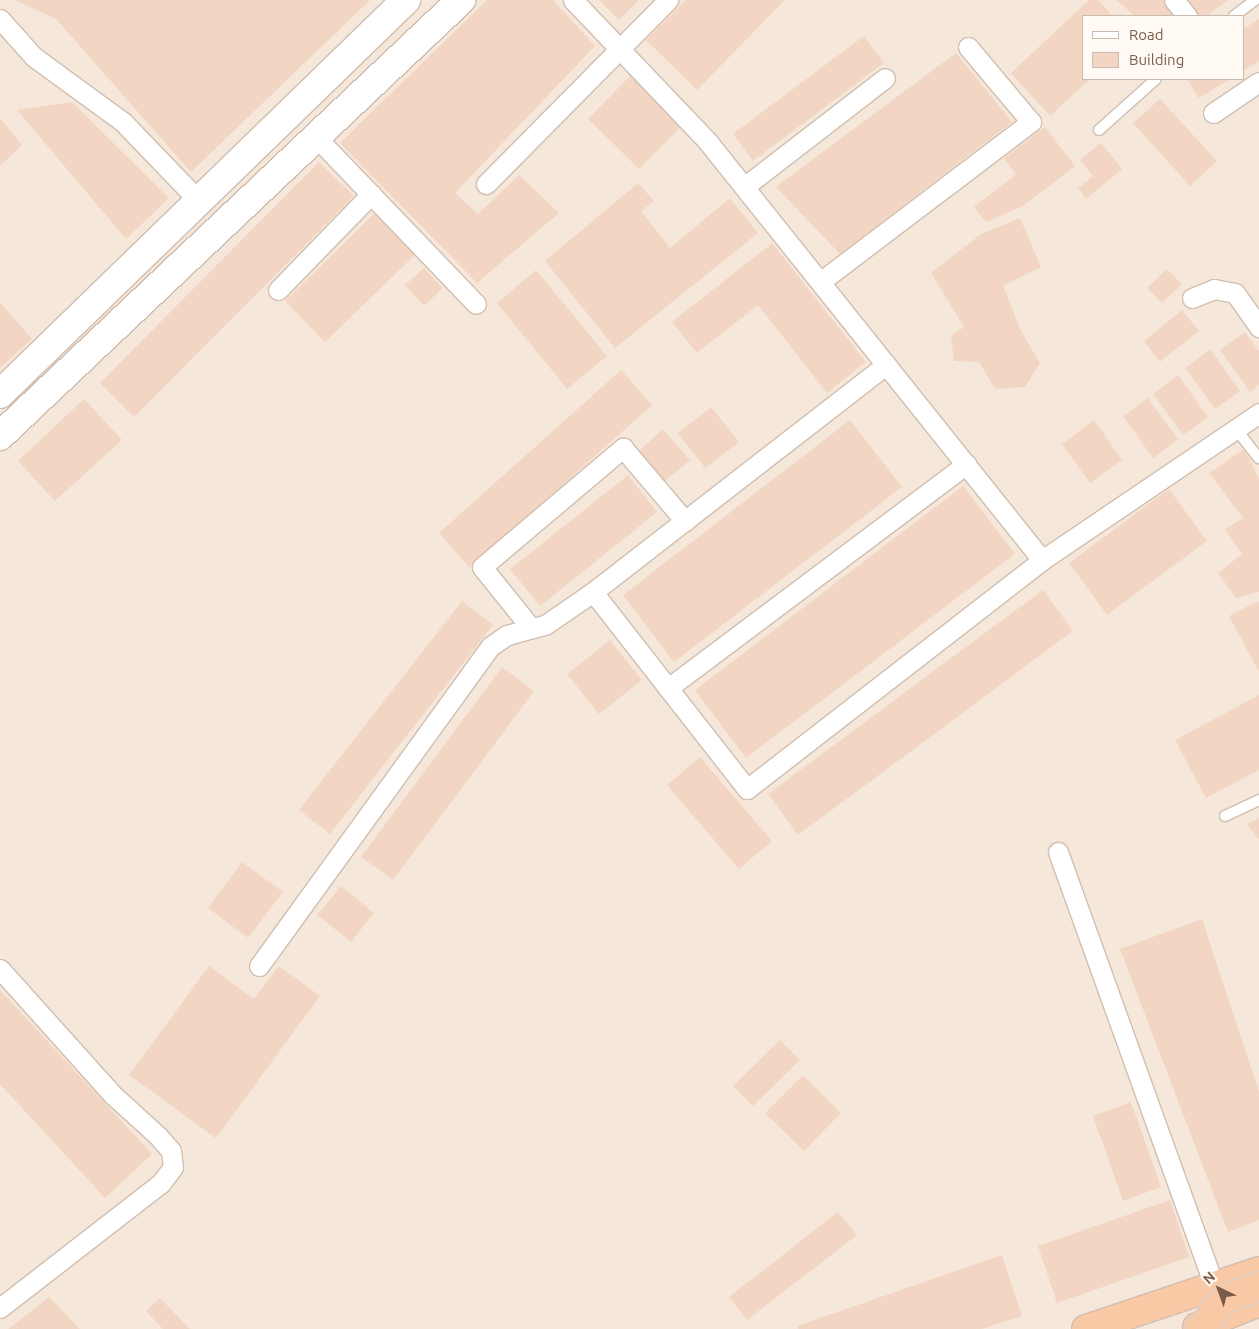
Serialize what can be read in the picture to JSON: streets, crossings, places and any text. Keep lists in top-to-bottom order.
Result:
{
  "legend": ["Road", "Building"],
  "north": "top left"
}
